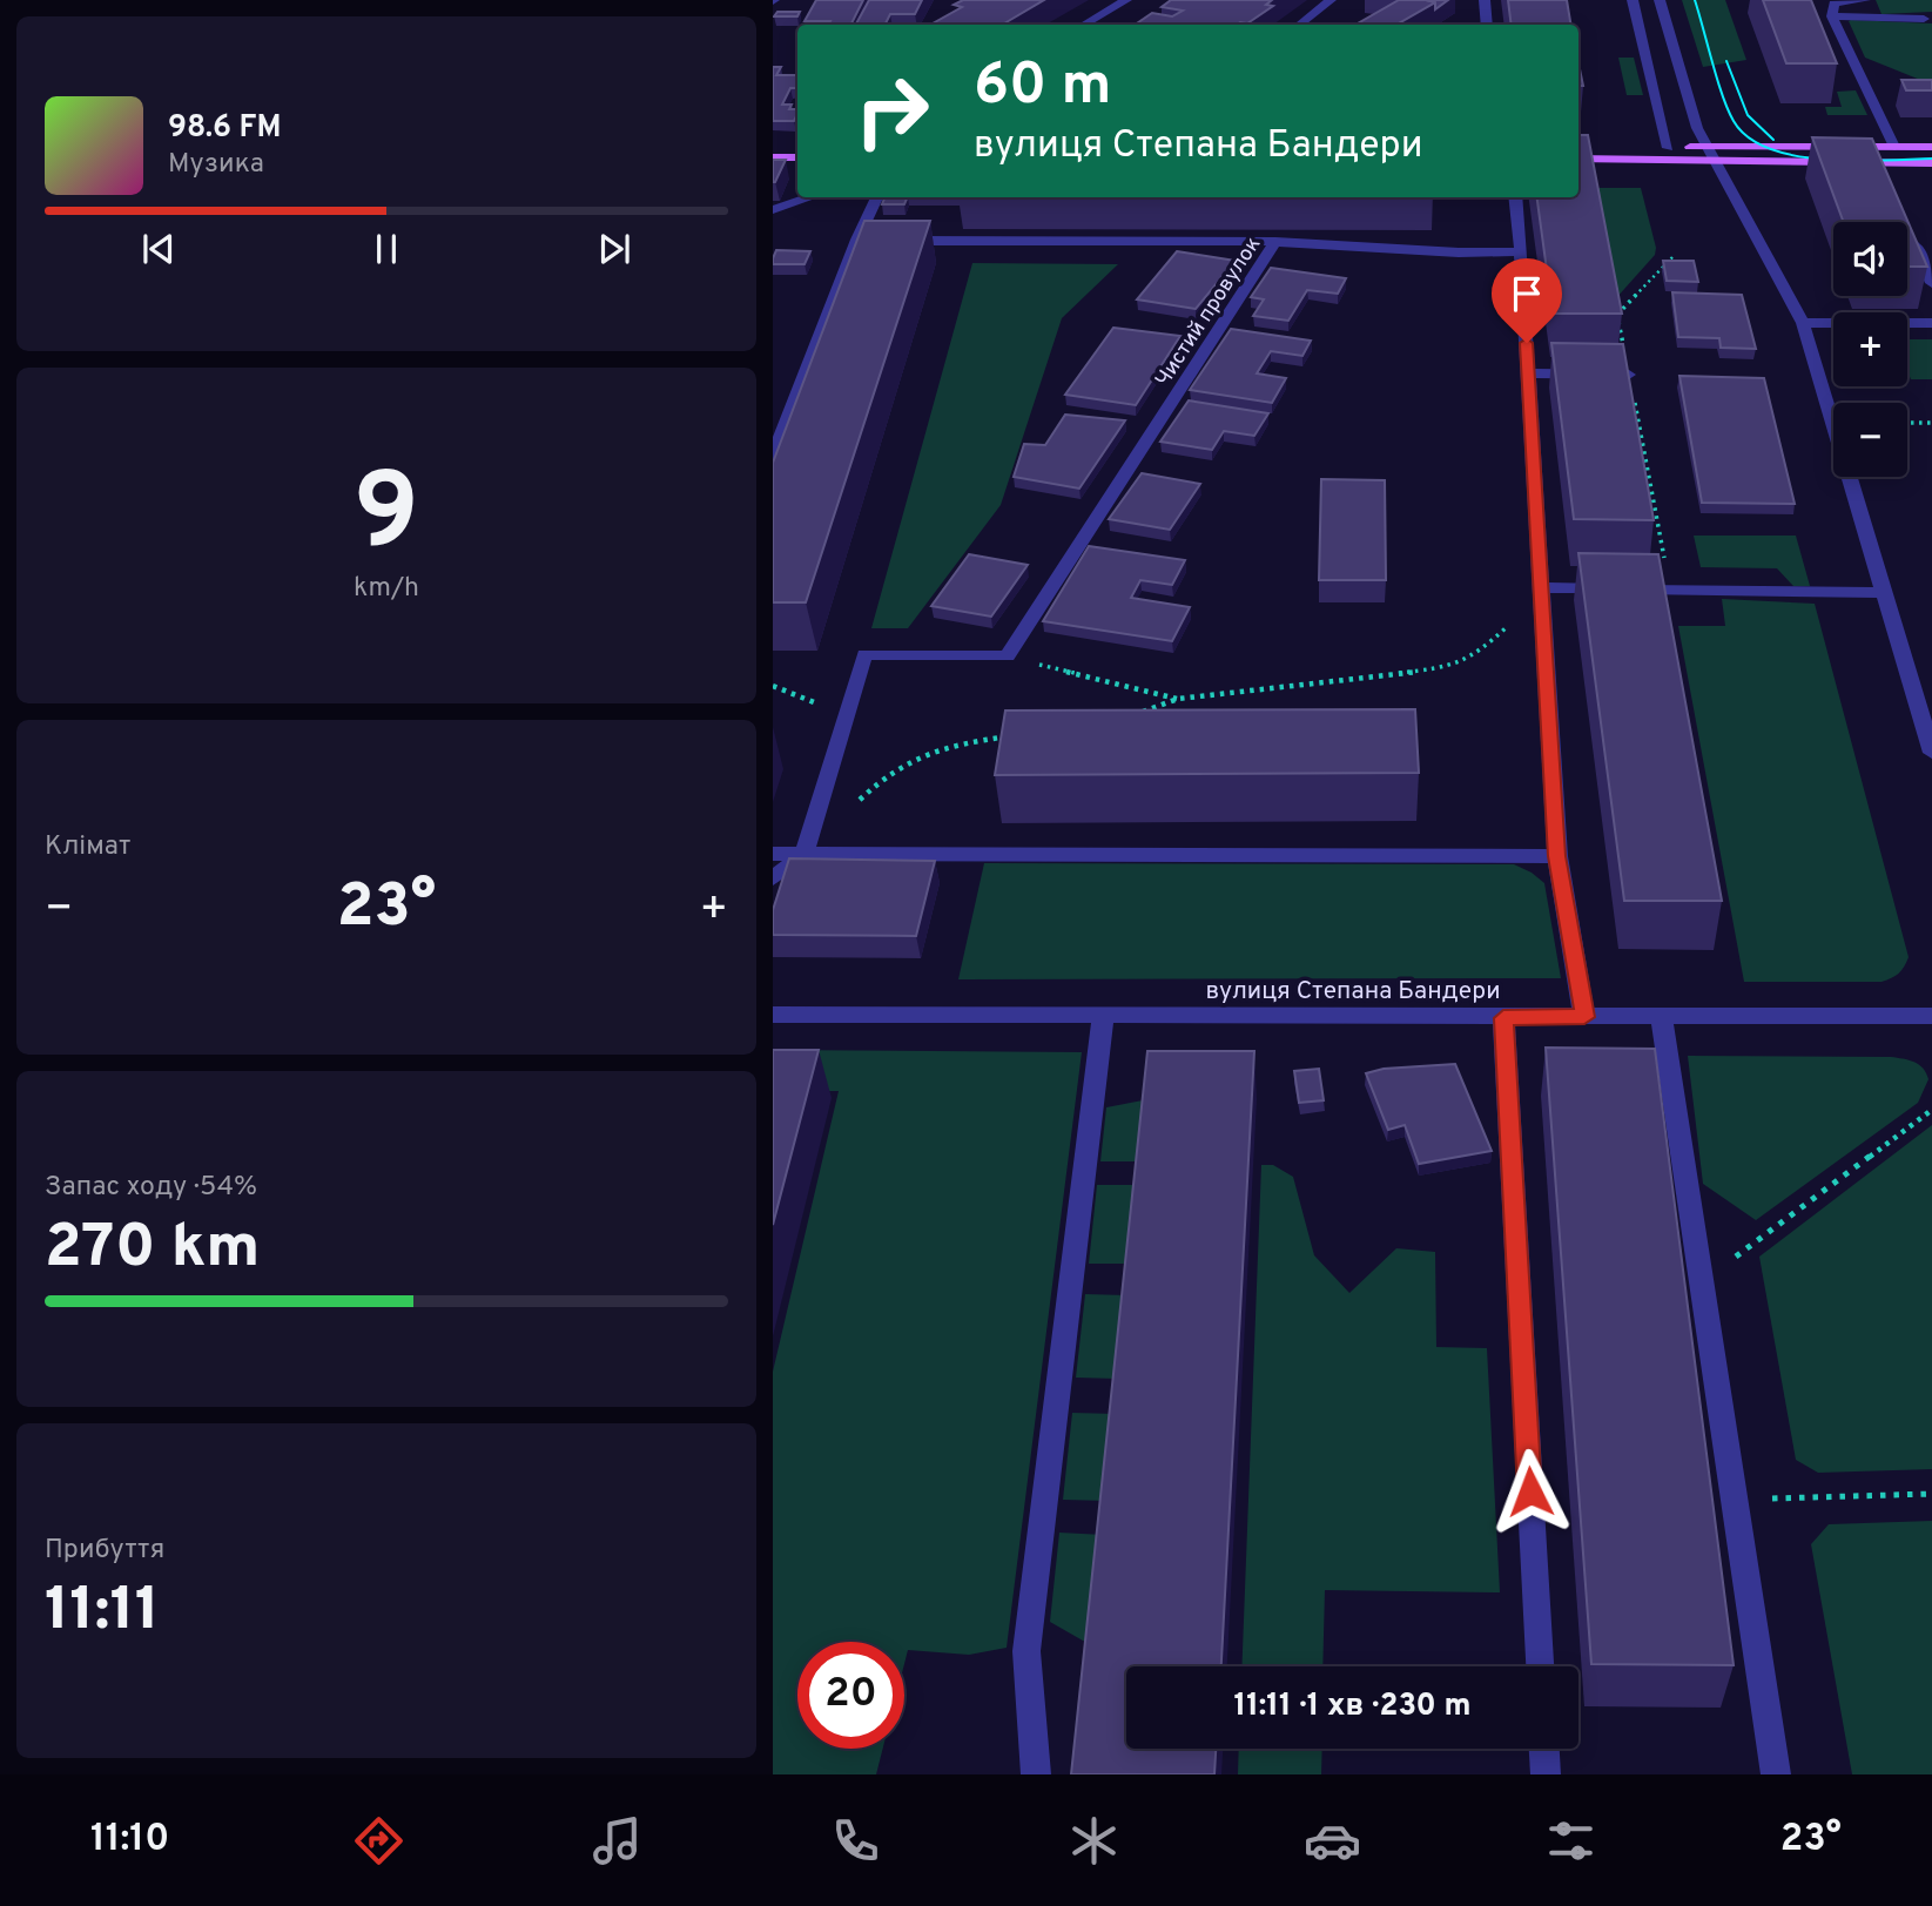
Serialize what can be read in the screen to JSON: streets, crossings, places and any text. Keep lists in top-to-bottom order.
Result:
{
  "streets": {
    "street": ["Чистий провулок", "вулиця Степана Бандери"]
  },
  "page": {
    "turn": ["60 m", "вулиця Степана Бандери"],
    "song": ["98.6 FM", "Музика"],
    "map_buttons": ["+", "−"],
    "tile": [
      ["9", "km/h"],
      "Клімат",
      ["Запас ходу · 54%", "270 km"],
      ["Прибуття", "11:11"]
    ],
    "heat": ["−", "23°", "+"],
    "limit": "20",
    "trip": "11:11 · 1 хв · 230 m",
    "tabs": ["11:10", "23°"]
  }
}
